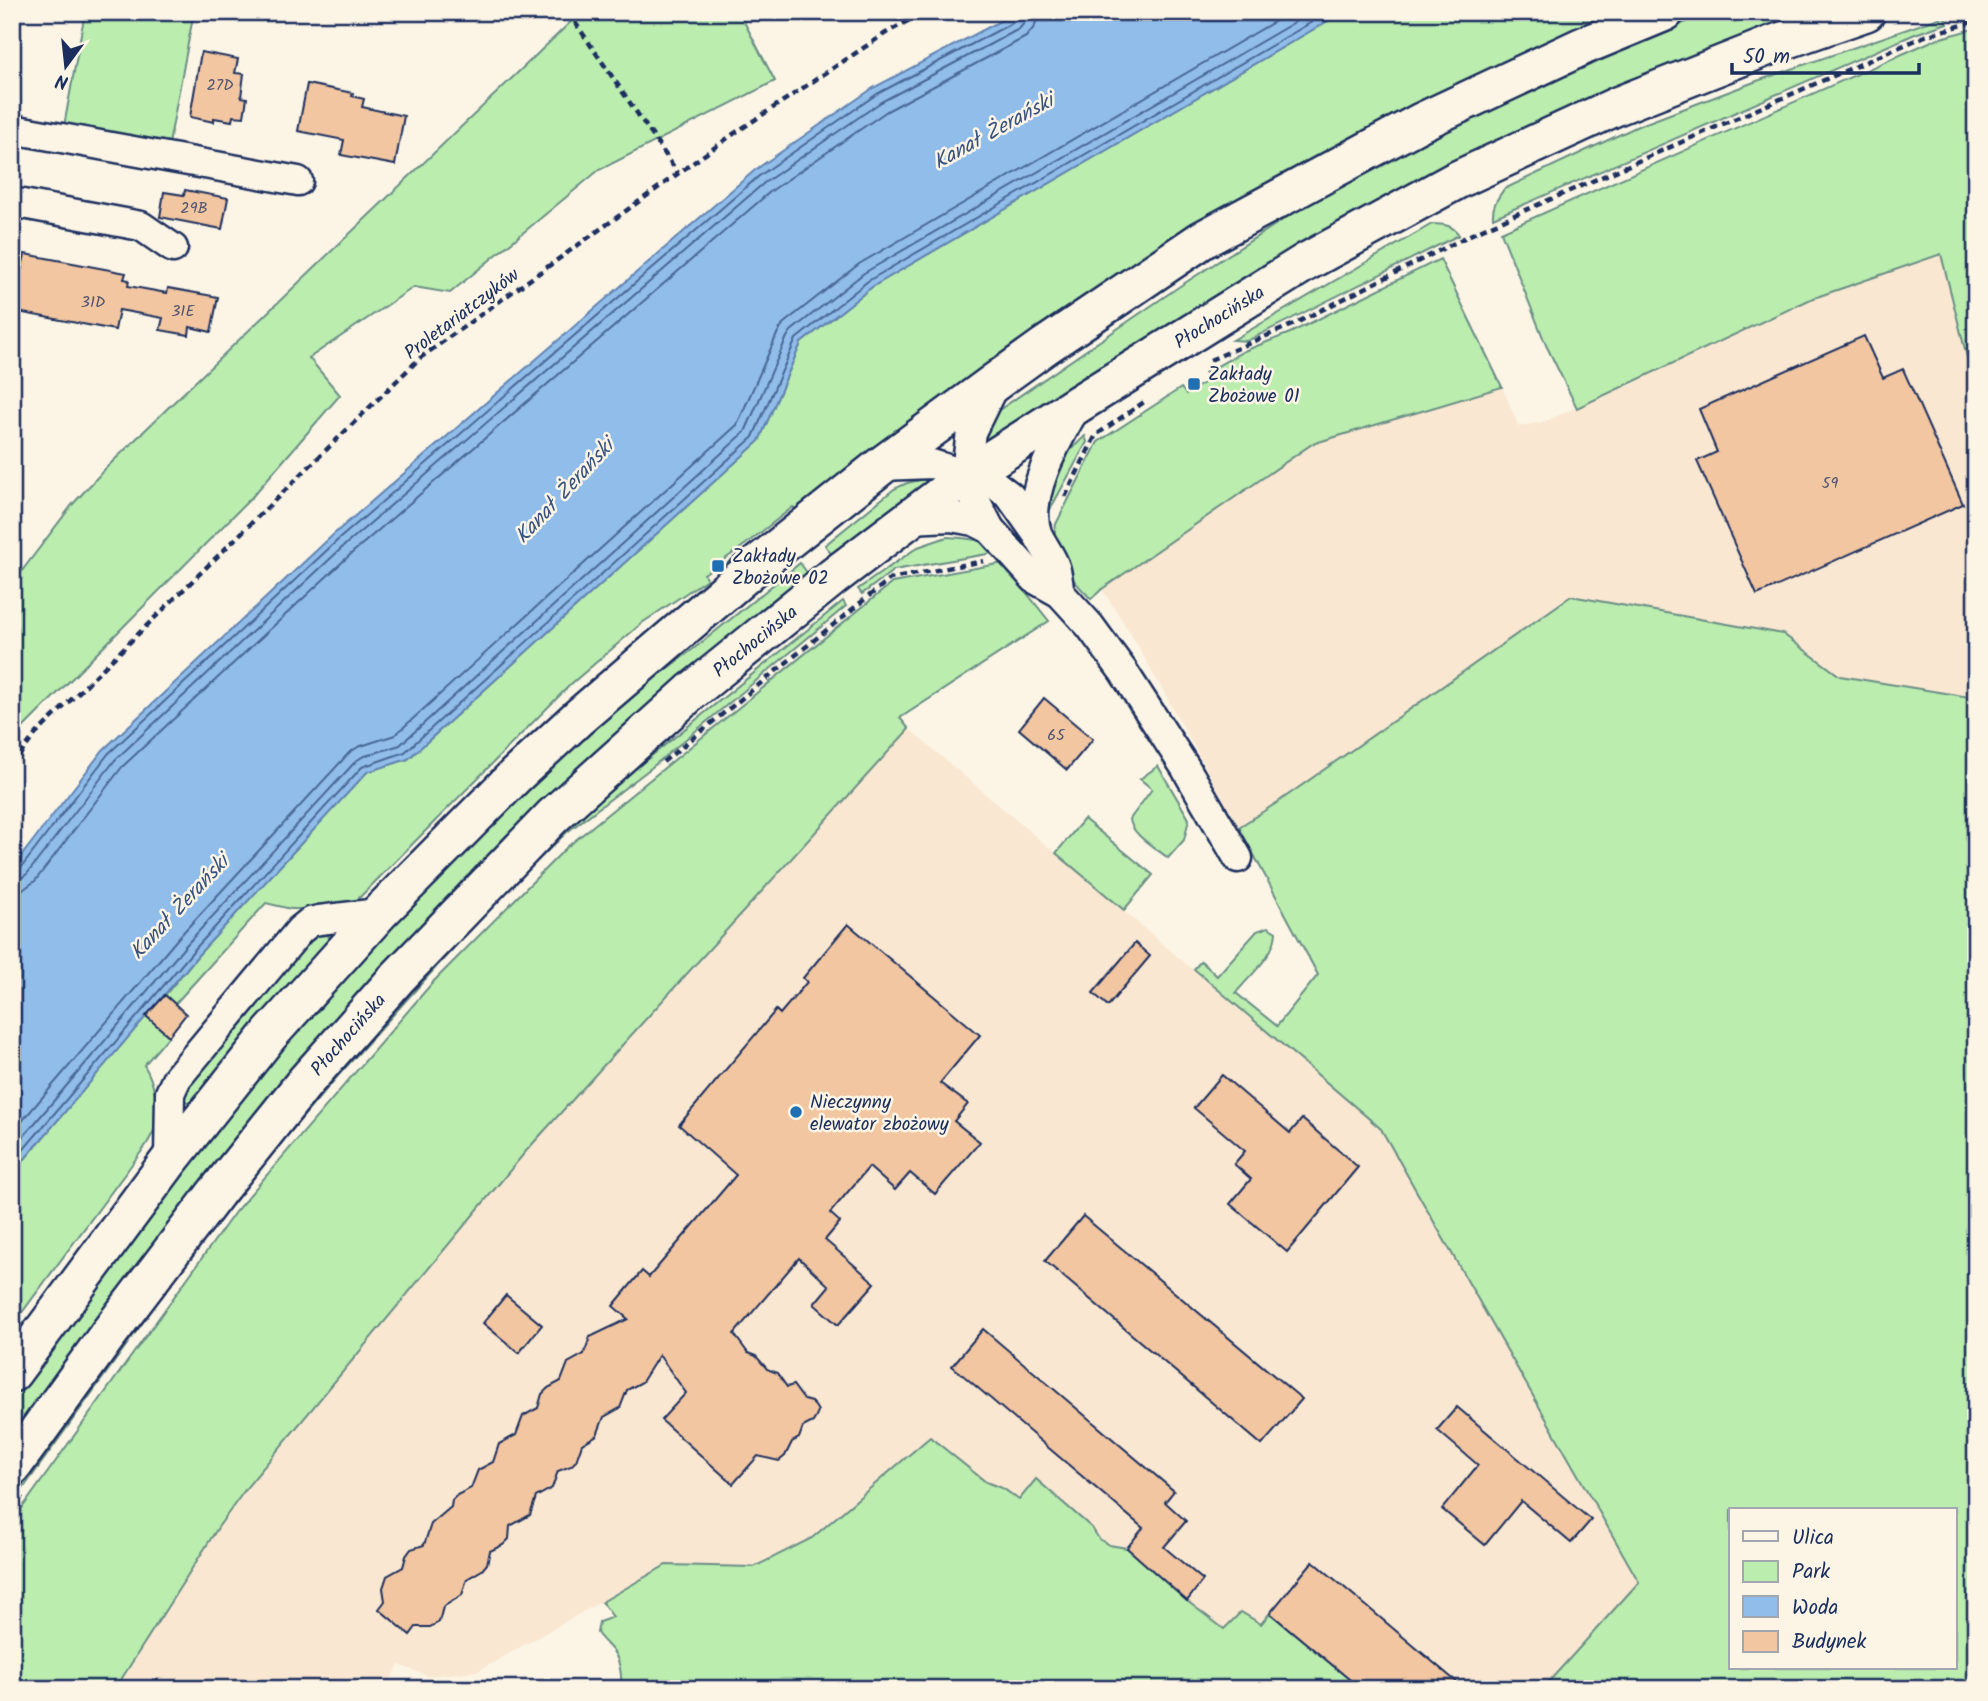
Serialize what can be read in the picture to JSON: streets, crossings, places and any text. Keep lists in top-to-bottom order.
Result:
{
  "streets": {
    "main road": ["Płochocińska"],
    "path": ["Proletariatczyków"]
  },
  "water": ["Kanał Żerański"],
  "places": {
    "transit": ["Zakłady Zbożowe 01", "Zakłady Zbożowe 02"],
    "other": ["Nieczynny elewator zbożowy"]
  },
  "house_numbers": [
    "27D",
    "29B",
    "31D",
    "31E",
    "59",
    "65"
  ],
  "legend": [
    "Ulica",
    "Park",
    "Woda",
    "Budynek"
  ],
  "scale_bar": "50 m",
  "north": "bottom"
}
